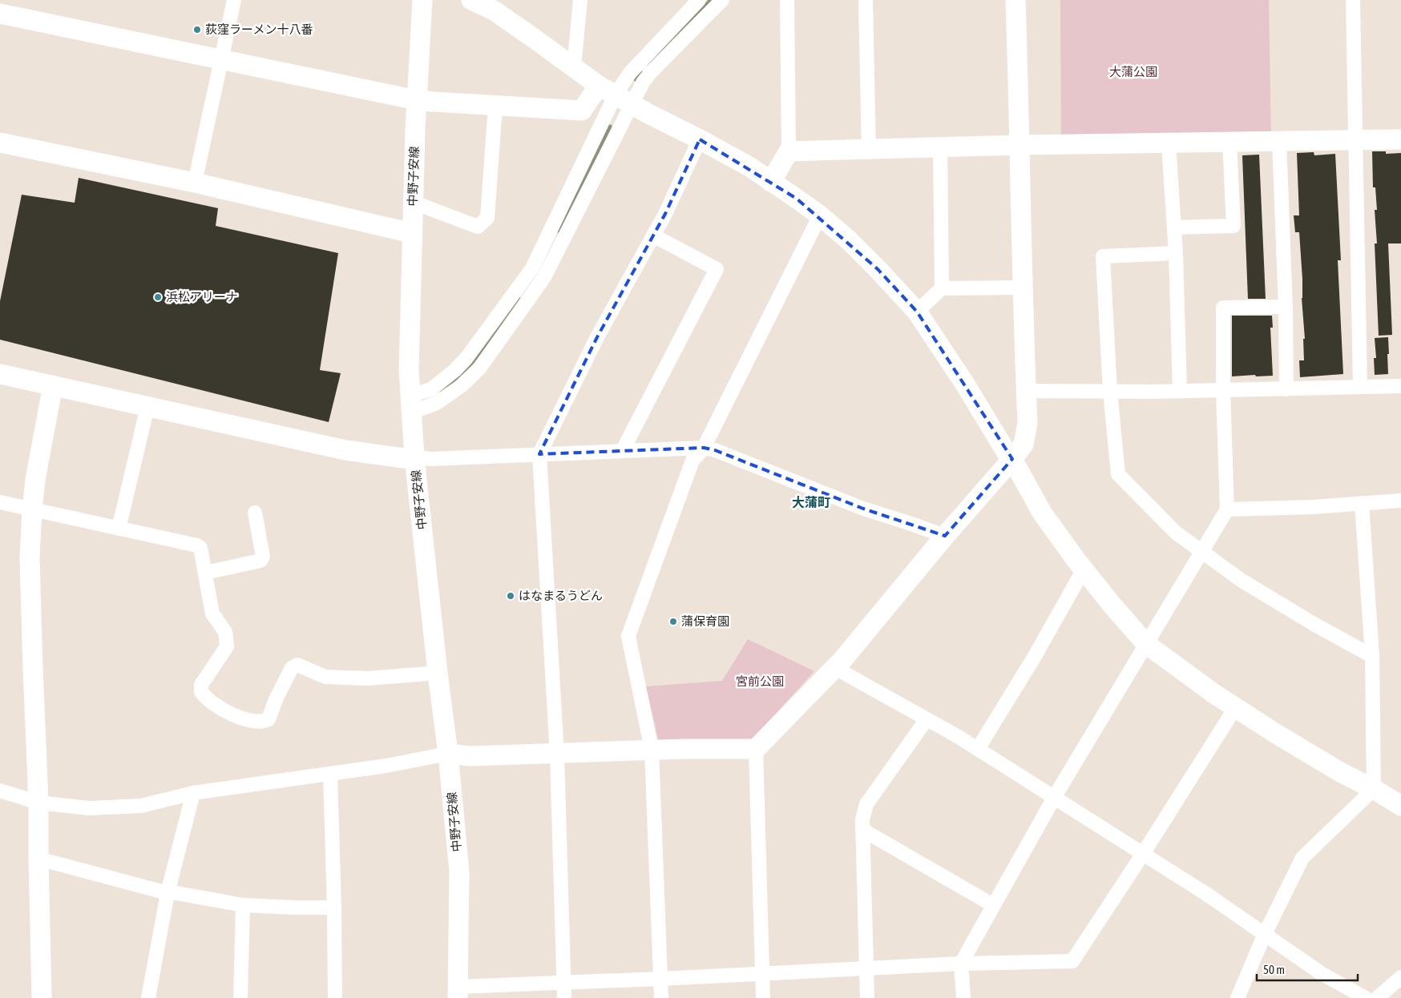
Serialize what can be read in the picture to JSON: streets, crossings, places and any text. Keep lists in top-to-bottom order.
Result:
{
  "streets": {
    "street": ["中野子安線"]
  },
  "districts": ["大蒲町"],
  "parks": ["大蒲公園", "宮前公園"],
  "places": [
    "荻窪ラーメン十八番",
    "浜松アリーナ",
    "はなまるうどん",
    "蒲保育園"
  ],
  "scale_bar": "50 m"
}
